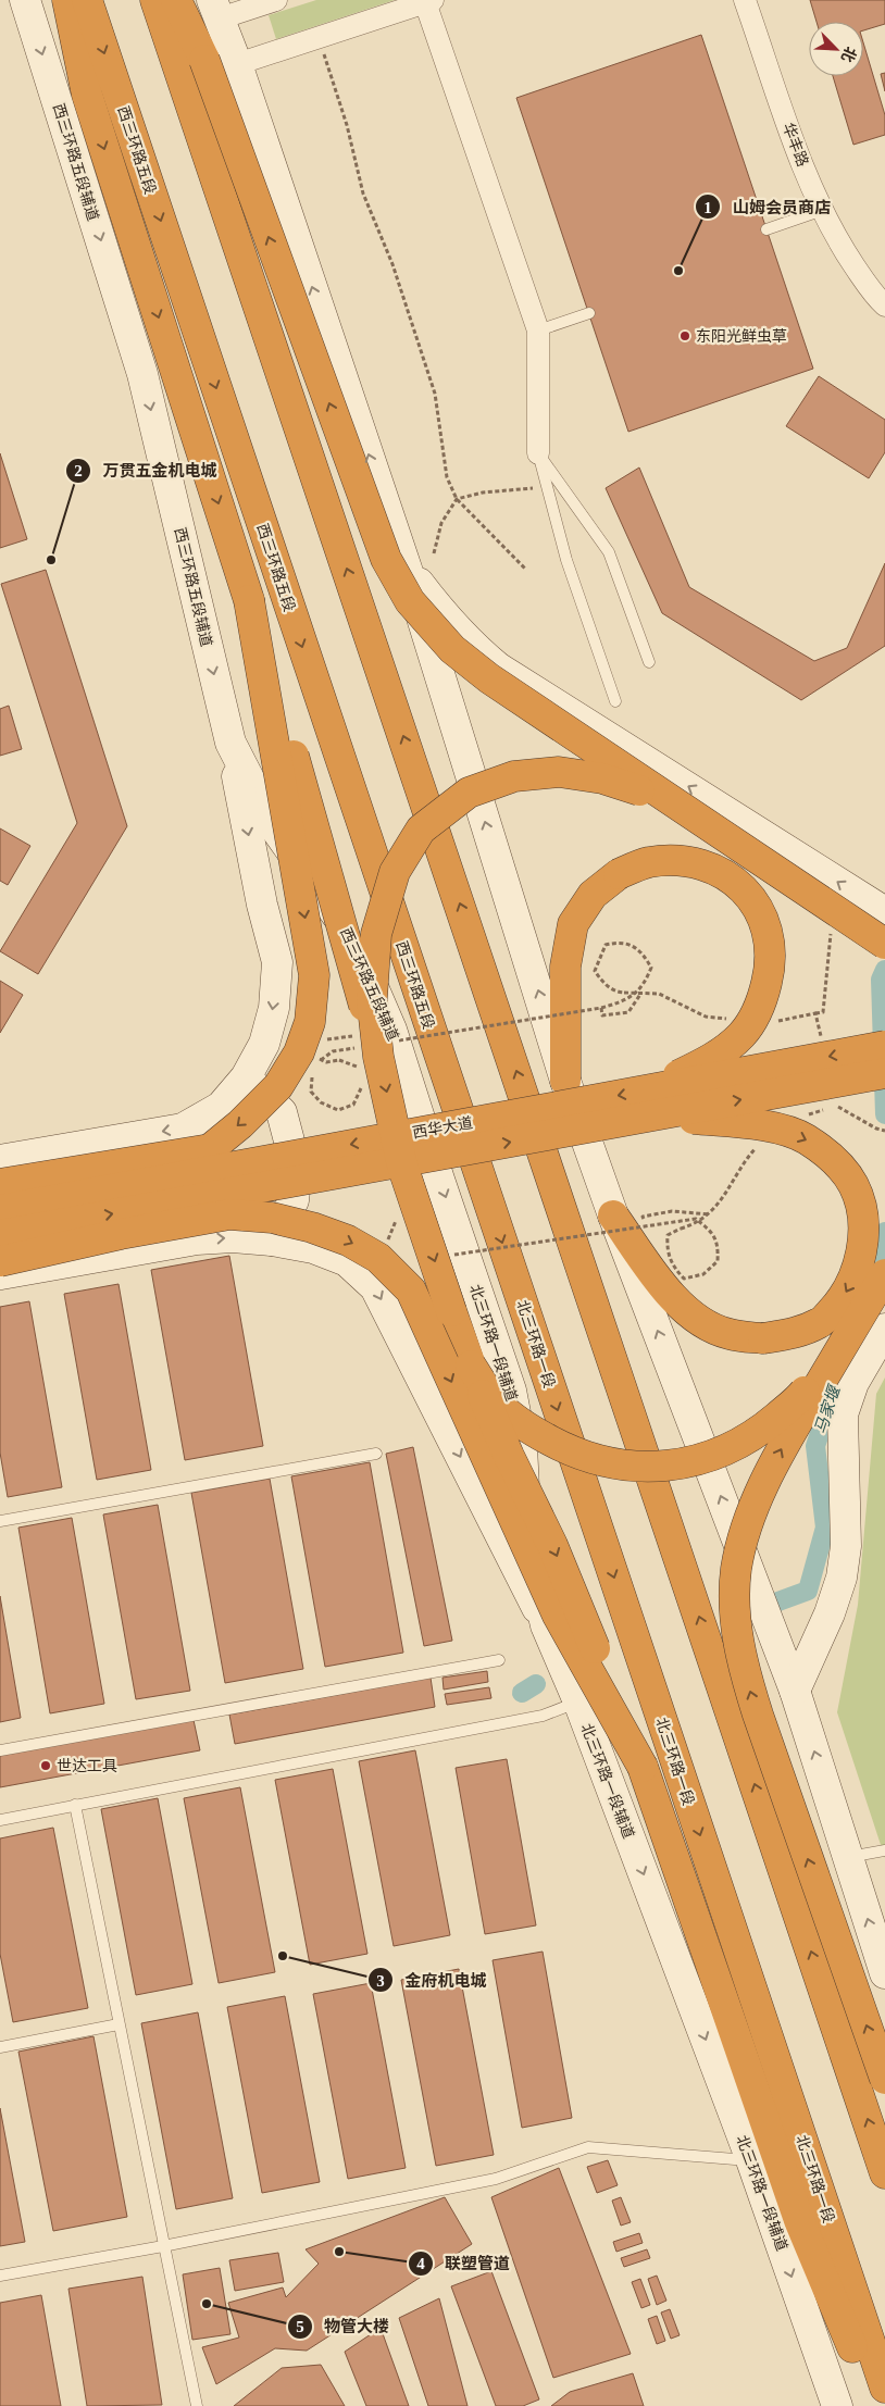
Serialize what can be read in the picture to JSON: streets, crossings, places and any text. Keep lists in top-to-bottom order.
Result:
{
  "streets": {
    "highway": ["西三环路五段", "西华大道", "北三环路一段"],
    "main road": ["西三环路五段辅道", "北三环路一段辅道"],
    "street": ["华丰路"]
  },
  "crossings": [
    ["西三环路五段", "北三环路一段"],
    ["西三环路五段辅道", "北三环路一段辅道"]
  ],
  "water": ["马家堰"],
  "places": [
    "山姆会员商店",
    "东阳光鲜虫草",
    "万贯五金机电城",
    "世达工具",
    "金府机电城",
    "联塑管道",
    "物管大楼"
  ],
  "north": "bottom right"
}
